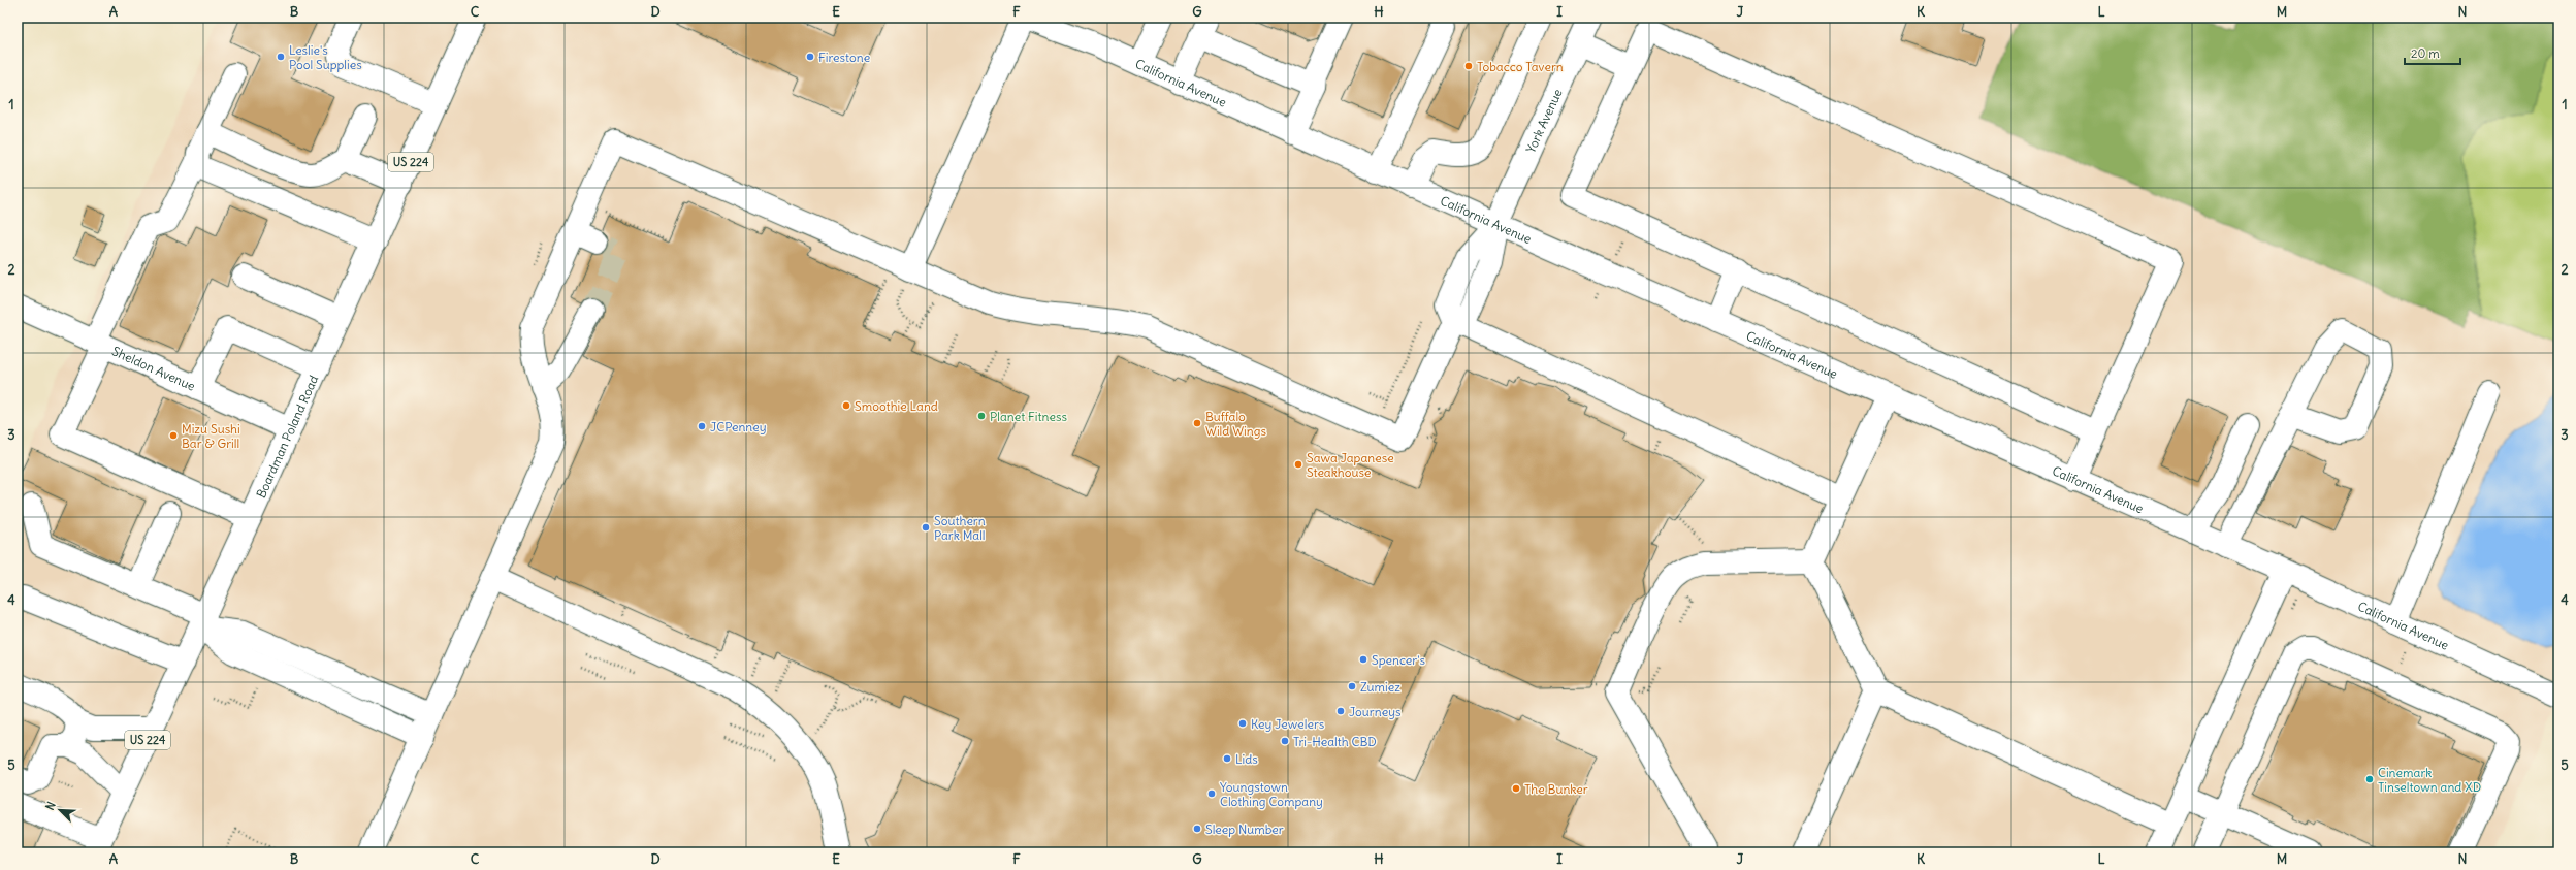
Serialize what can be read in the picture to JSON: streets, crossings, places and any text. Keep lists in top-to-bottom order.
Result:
{
  "streets": {
    "street": [
      "California Avenue",
      "York Avenue",
      "US 224",
      "Sheldon Avenue",
      "Boardman Poland Road"
    ]
  },
  "crossings": [
    ["California Avenue", "York Avenue"],
    ["Sheldon Avenue", "Boardman Poland Road"]
  ],
  "places": [
    "Leslie's Pool Supplies",
    "Firestone",
    "Tobacco Tavern",
    "Smoothie Land",
    "Planet Fitness",
    "Buffalo Wild Wings",
    "JCPenney",
    "Mizu Sushi Bar & Grill",
    "Sawa Japanese Steakhouse",
    "Southern Park Mall",
    "Spencer's",
    "Zumiez",
    "Journeys",
    "Key Jewelers",
    "Tri-Health CBD",
    "Lids",
    "Cinemark Tinseltown and XD",
    "The Bunker",
    "Youngstown Clothing Company",
    "Sleep Number"
  ],
  "scale_bar": "20 m",
  "north": "top left",
  "grid": {
    "columns": [
      "A",
      "B",
      "C",
      "D",
      "E",
      "F",
      "G",
      "H",
      "I",
      "J",
      "K",
      "L",
      "M",
      "N"
    ],
    "rows": [
      "1",
      "2",
      "3",
      "4",
      "5"
    ]
  }
}
